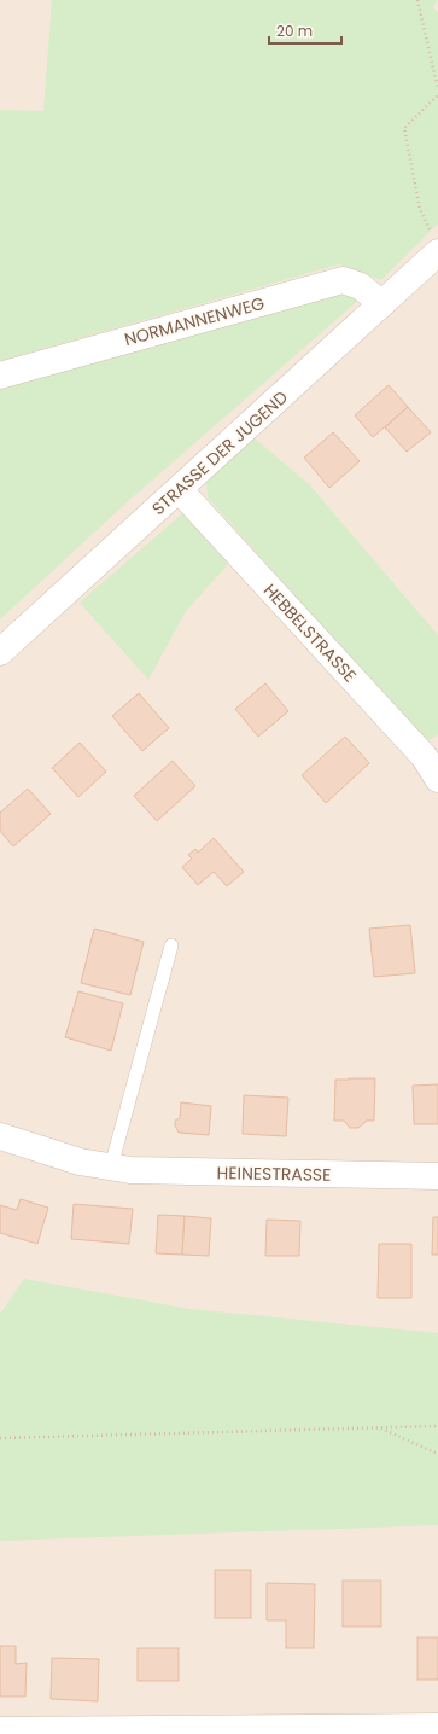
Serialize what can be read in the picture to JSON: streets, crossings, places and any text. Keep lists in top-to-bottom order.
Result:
{
  "streets": {
    "street": [
      "NORMANNENWEG",
      "STRASSE DER JUGEND",
      "HEBBELSTRASSE",
      "HEINESTRASSE"
    ]
  },
  "crossings": [
    ["NORMANNENWEG", "STRASSE DER JUGEND"],
    ["STRASSE DER JUGEND", "HEBBELSTRASSE"]
  ],
  "scale_bar": "20 m"
}
